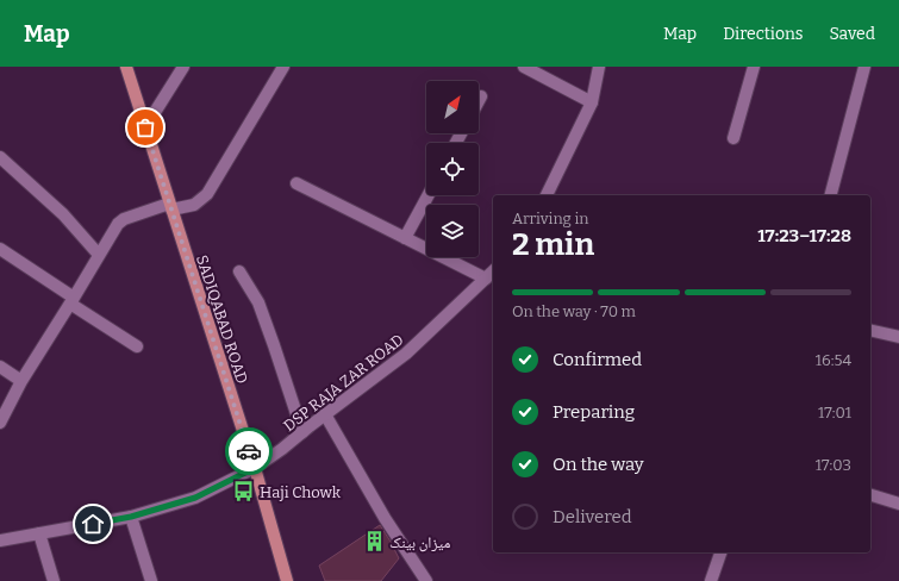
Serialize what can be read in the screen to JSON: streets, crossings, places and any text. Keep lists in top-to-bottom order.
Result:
{
  "streets": {
    "main road": ["SADIQABAD ROAD"],
    "street": ["DSP RAJA ZAR ROAD"]
  },
  "crossings": [
    ["SADIQABAD ROAD", "DSP RAJA ZAR ROAD"]
  ],
  "places": {
    "bus stop": ["Haji Chowk"],
    "building": ["میزان بینک"]
  },
  "north": "top right",
  "page": {
    "header": "Map",
    "nav": ["Map", "Directions", "Saved"],
    "heading": ["2 min", "Arriving in", "17:23–17:28"],
    "bar": "On the way · 70 m",
    "list": [
      ["Confirmed", "16:54"],
      ["Preparing", "17:01"],
      ["On the way", "17:03"],
      "Delivered"
    ]
  }
}
